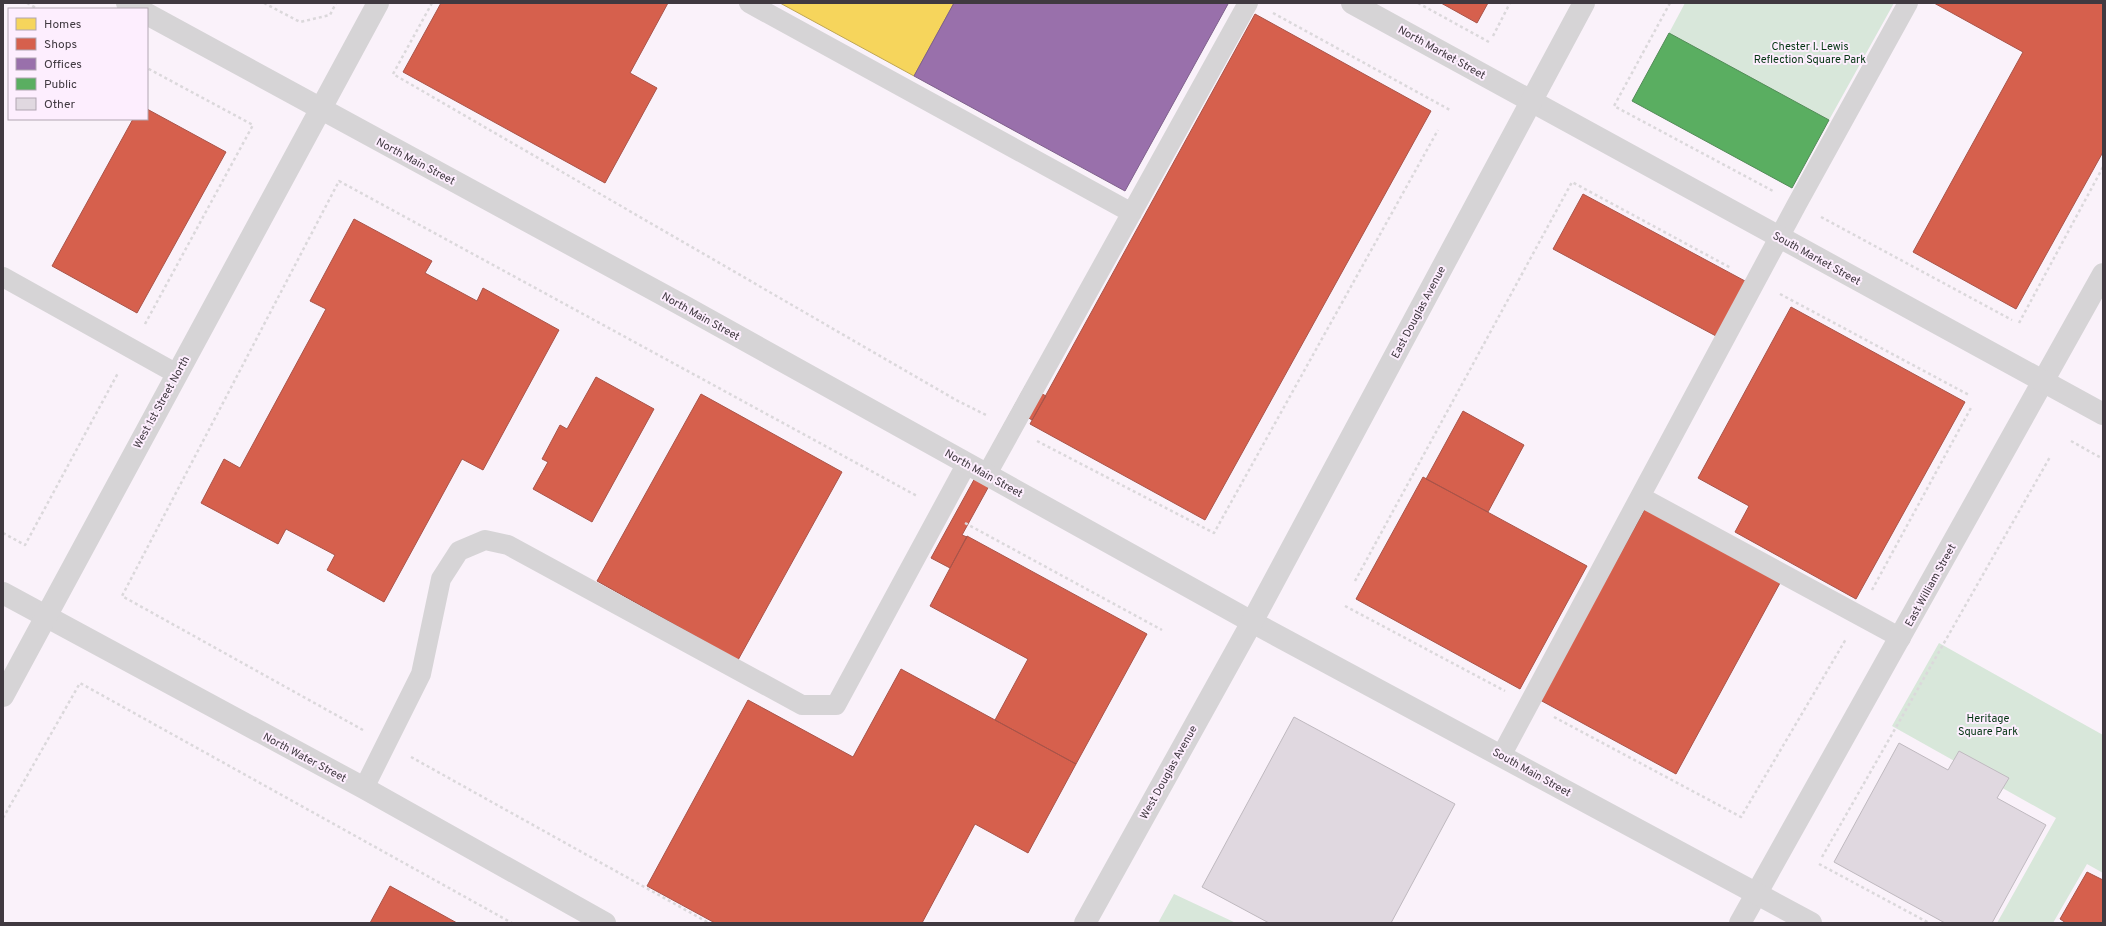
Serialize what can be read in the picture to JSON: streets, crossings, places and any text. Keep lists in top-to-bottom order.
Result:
{
  "streets": {
    "street": [
      "North Market Street",
      "North Main Street",
      "South Market Street",
      "East Douglas Avenue",
      "West 1st Street North",
      "East William Street",
      "North Water Street",
      "West Douglas Avenue",
      "South Main Street"
    ]
  },
  "crossings": [
    ["North Market Street", "South Market Street"],
    ["North Market Street", "East Douglas Avenue"],
    ["North Main Street", "East Douglas Avenue"],
    ["North Main Street", "West 1st Street North"],
    ["North Main Street", "West Douglas Avenue"],
    ["North Main Street", "South Main Street"],
    ["South Market Street", "East Douglas Avenue"],
    ["South Market Street", "East William Street"],
    ["East Douglas Avenue", "West Douglas Avenue"],
    ["East Douglas Avenue", "South Main Street"],
    ["West 1st Street North", "North Water Street"],
    ["East William Street", "South Main Street"],
    ["West Douglas Avenue", "South Main Street"]
  ],
  "parks": ["Chester I. Lewis Reflection Square Park", "Heritage Square Park"],
  "legend": [
    "Homes",
    "Shops",
    "Offices",
    "Public",
    "Other"
  ]
}
